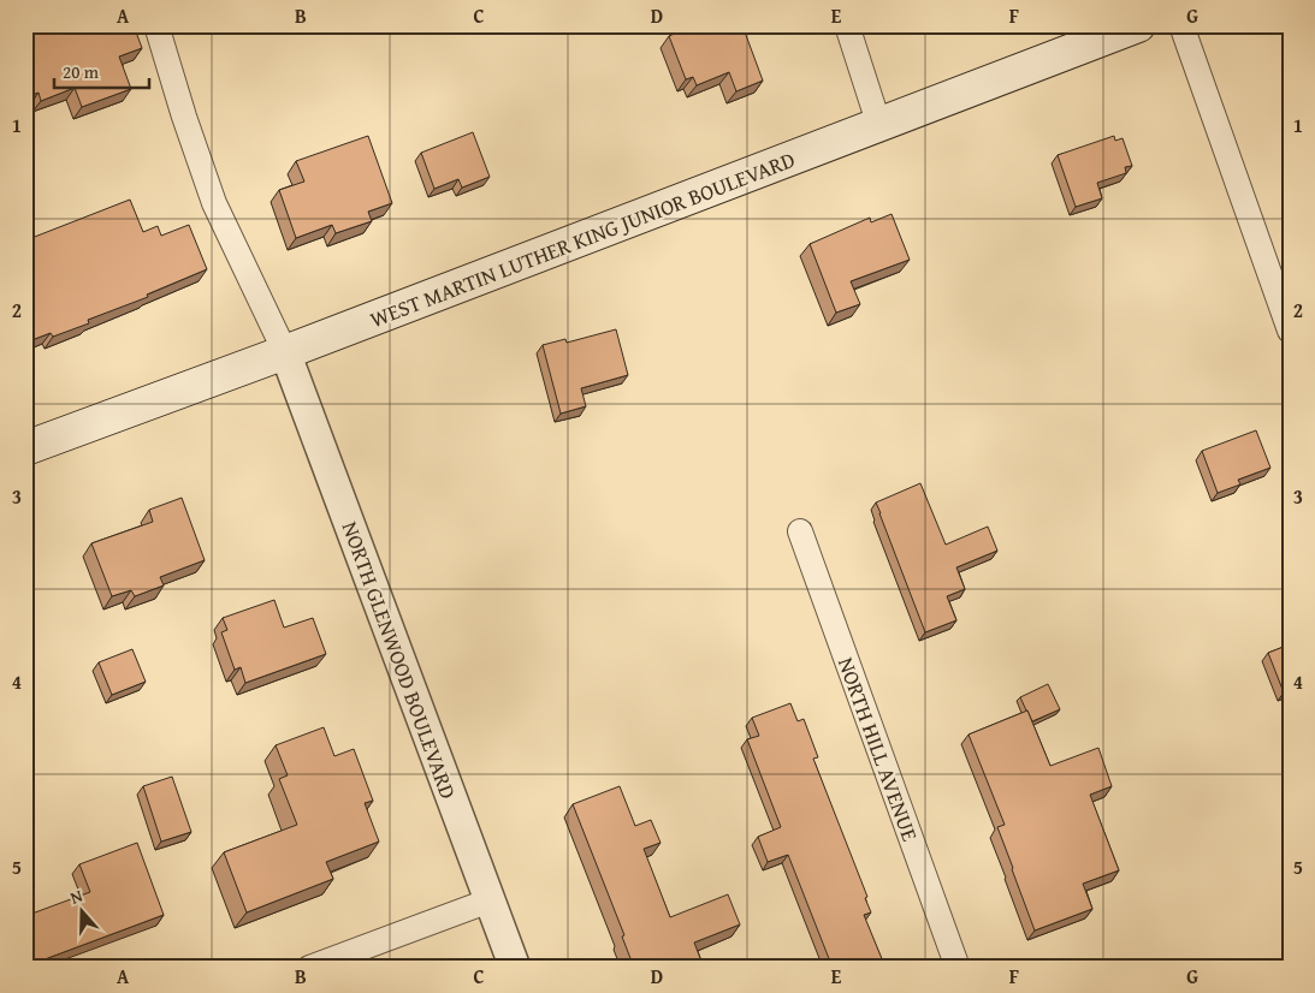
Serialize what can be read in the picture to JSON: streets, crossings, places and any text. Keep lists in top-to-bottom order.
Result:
{
  "streets": {
    "main road": ["WEST MARTIN LUTHER KING JUNIOR BOULEVARD"],
    "street": ["NORTH GLENWOOD BOULEVARD", "NORTH HILL AVENUE"]
  },
  "crossings": [
    ["WEST MARTIN LUTHER KING JUNIOR BOULEVARD", "NORTH GLENWOOD BOULEVARD"]
  ],
  "scale_bar": "20 m",
  "north": "top",
  "grid": {
    "columns": [
      "A",
      "B",
      "C",
      "D",
      "E",
      "F",
      "G"
    ],
    "rows": [
      "1",
      "2",
      "3",
      "4",
      "5"
    ]
  }
}
